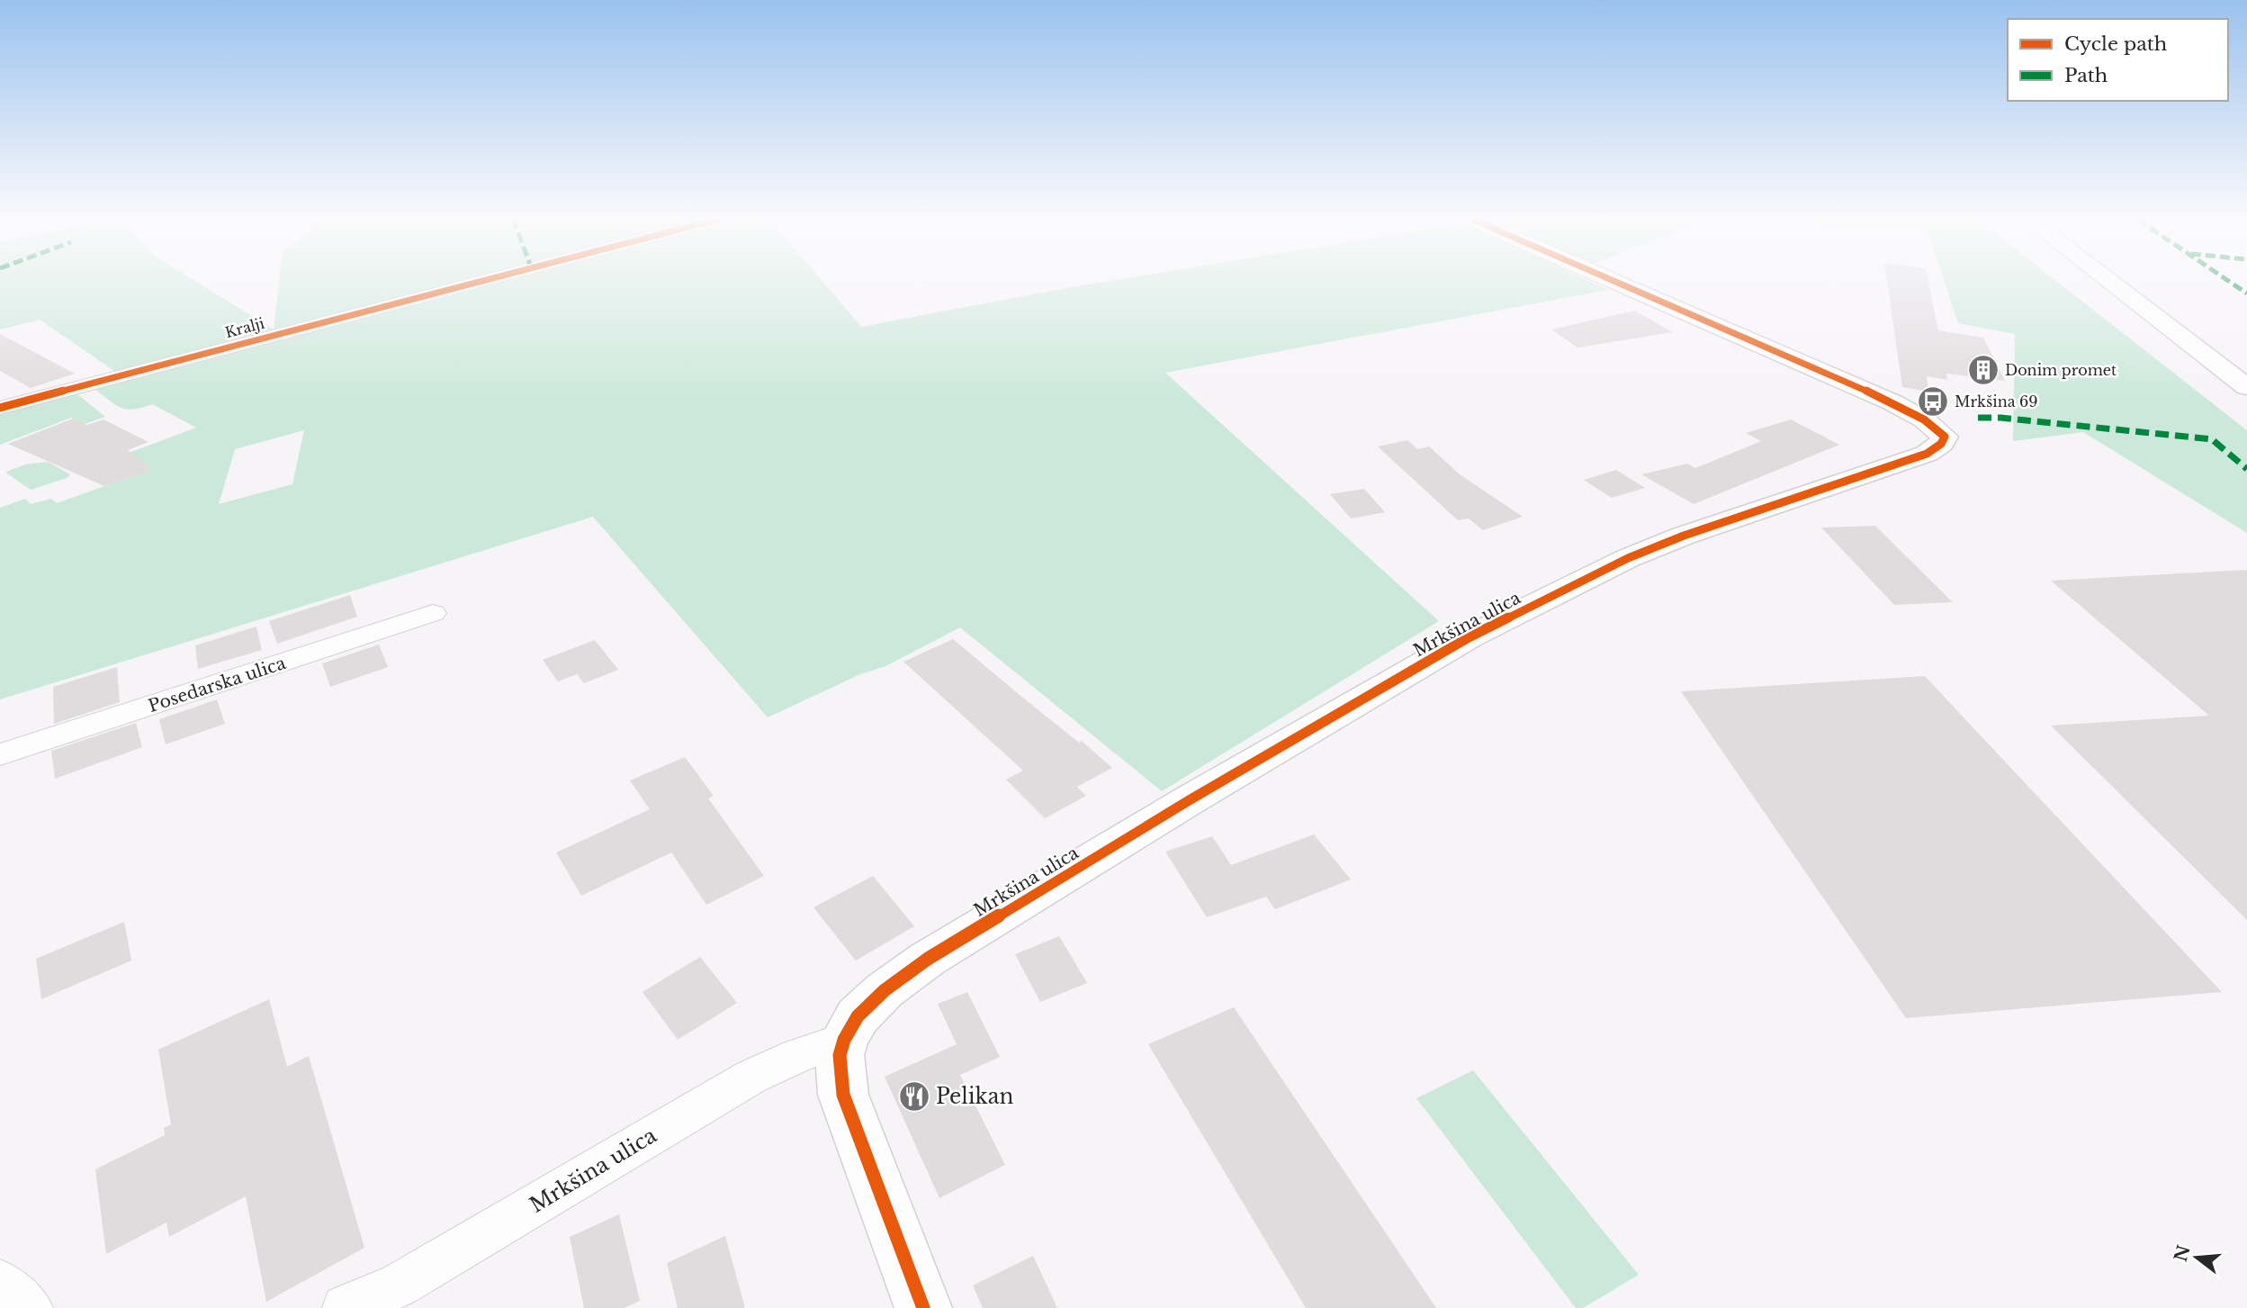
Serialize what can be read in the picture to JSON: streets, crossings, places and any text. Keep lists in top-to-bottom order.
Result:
{
  "streets": {
    "main road": ["Mrkšina ulica"],
    "street": ["Kralji", "Posedarska ulica"]
  },
  "places": {
    "building": ["Donim promet"],
    "bus stop": ["Mrkšina 69"],
    "restaurant": ["Pelikan"]
  },
  "legend": ["Cycle path", "Path"],
  "north": "left"
}
